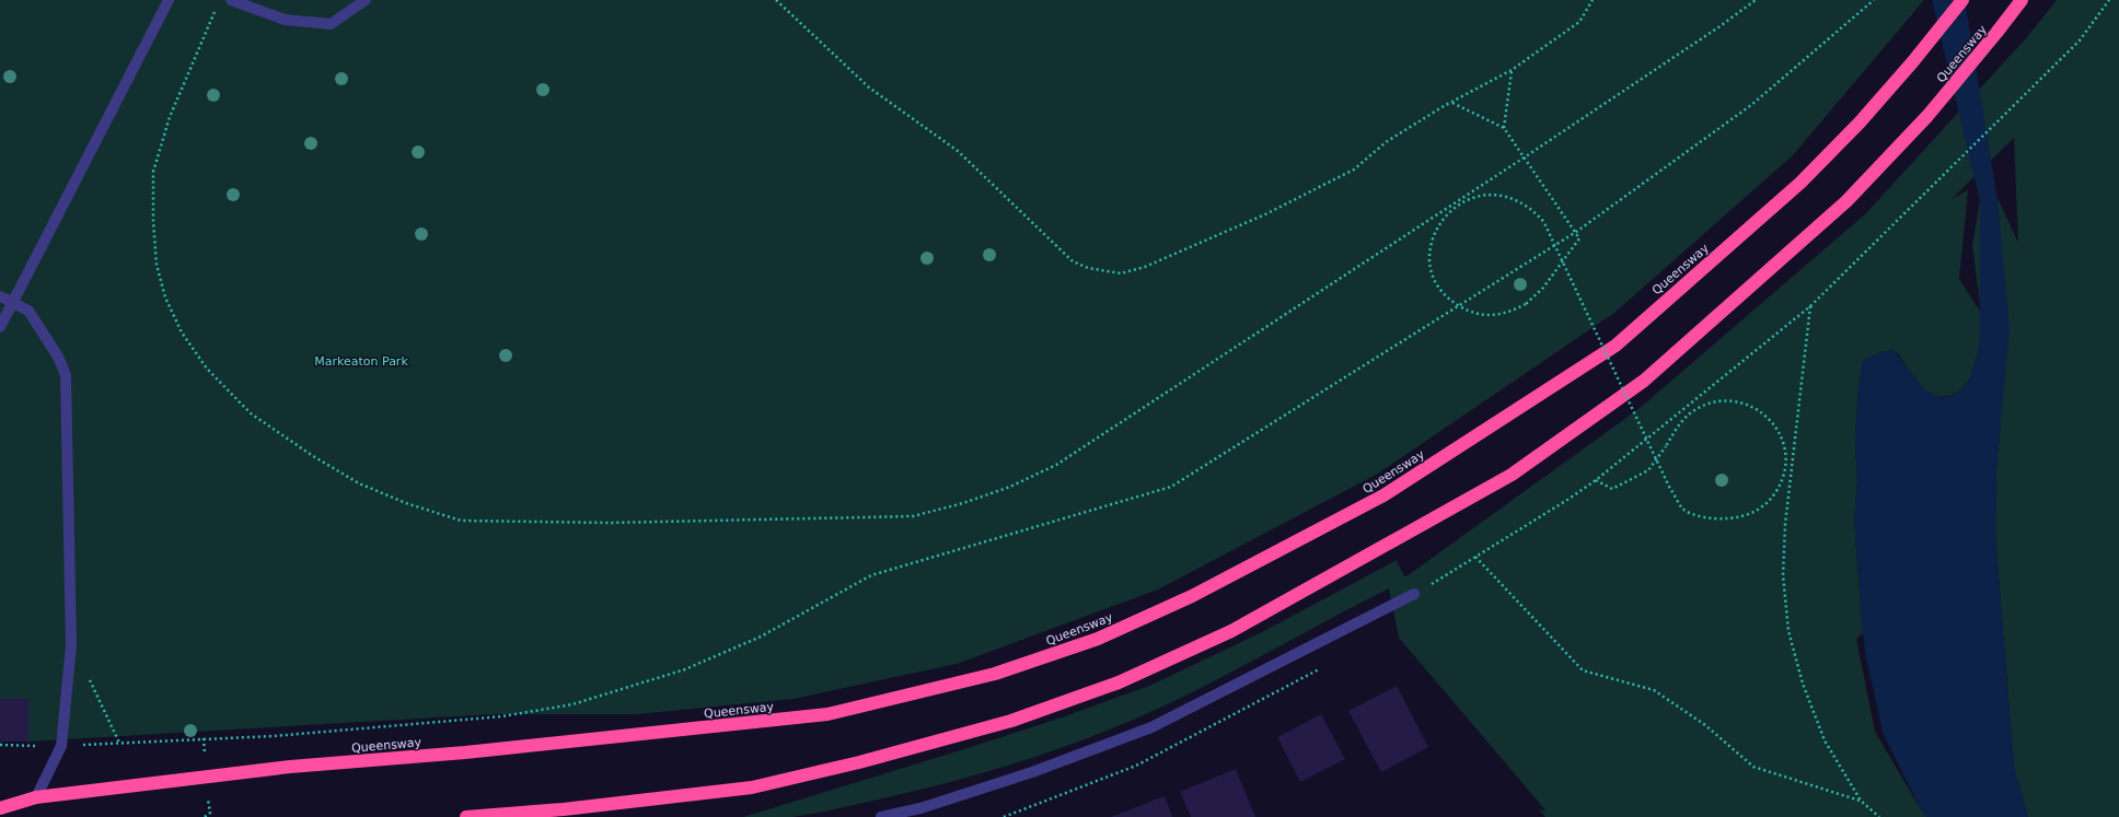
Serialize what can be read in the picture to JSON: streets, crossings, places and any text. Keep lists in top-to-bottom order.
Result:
{
  "streets": {
    "highway": ["Queensway"]
  },
  "parks": ["Markeaton Park"]
}
